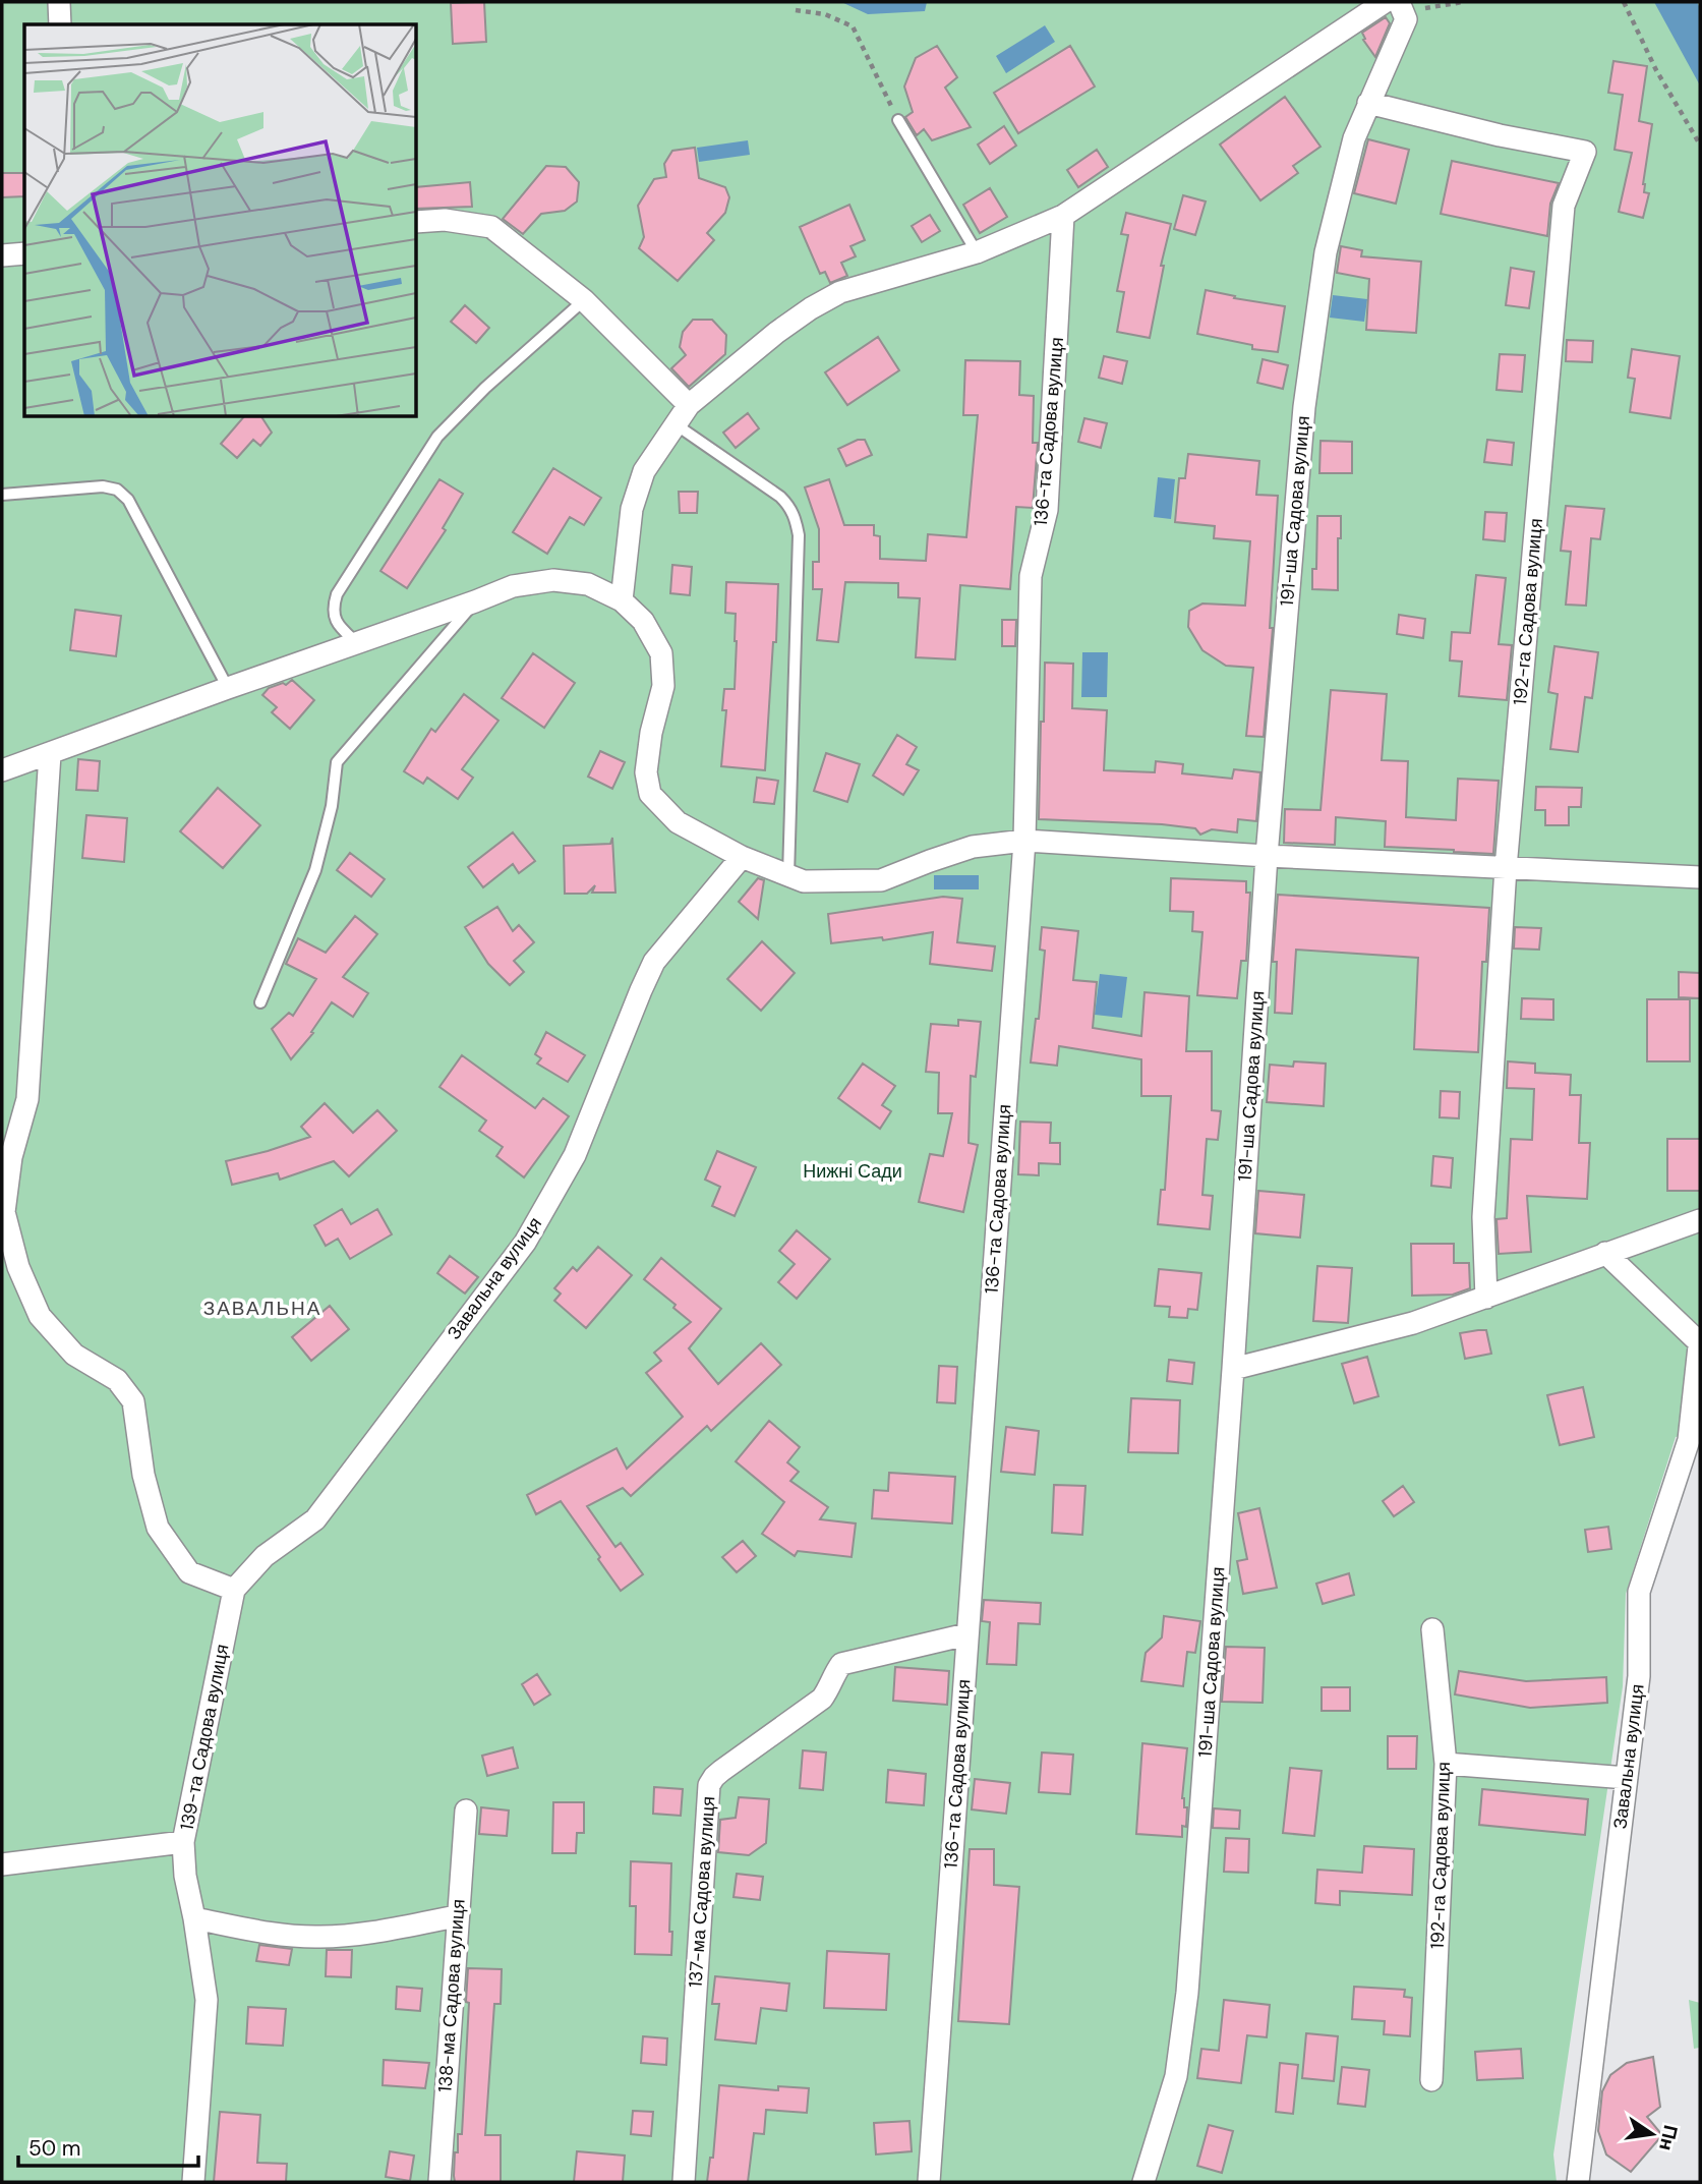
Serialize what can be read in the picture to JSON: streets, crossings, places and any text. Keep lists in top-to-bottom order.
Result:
{
  "streets": {
    "street": [
      "136-та Садова вулиця",
      "191-ша Садова вулиця",
      "192-га Садова вулиця",
      "Завальна вулиця",
      "139-та Садова вулиця",
      "137-ма Садова вулиця",
      "138-ма Садова вулиця"
    ]
  },
  "crossings": [
    ["136-та Садова вулиця", "137-ма Садова вулиця"],
    ["191-ша Садова вулиця", "192-га Садова вулиця"],
    ["Завальна вулиця", "139-та Садова вулиця"]
  ],
  "districts": ["ЗАВАЛЬНА"],
  "parks": ["Нижні Сади"],
  "scale_bar": "50 m",
  "north": "right"
}
